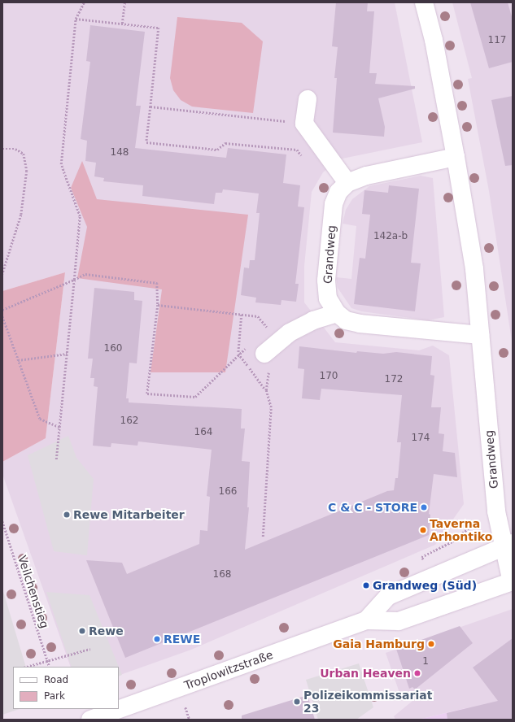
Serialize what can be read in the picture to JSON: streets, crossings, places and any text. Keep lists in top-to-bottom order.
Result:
{
  "streets": {
    "street": ["Grandweg", "Troplowitzstraße"],
    "path": ["Veilchenstieg"]
  },
  "crossings": [
    ["Grandweg", "Troplowitzstraße"]
  ],
  "places": [
    "C & C - STORE",
    "Rewe Mitarbeiter",
    "Taverna Arhontiko",
    "Grandweg (Süd)",
    "Rewe",
    "REWE",
    "Gaia Hamburg",
    "Urban Heaven",
    "Polizeikommissariat 23"
  ],
  "house_numbers": [
    "117",
    "148",
    "142a-b",
    "160",
    "170",
    "172",
    "162",
    "164",
    "174",
    "166",
    "168",
    "1"
  ],
  "legend": ["Road", "Park"]
}
